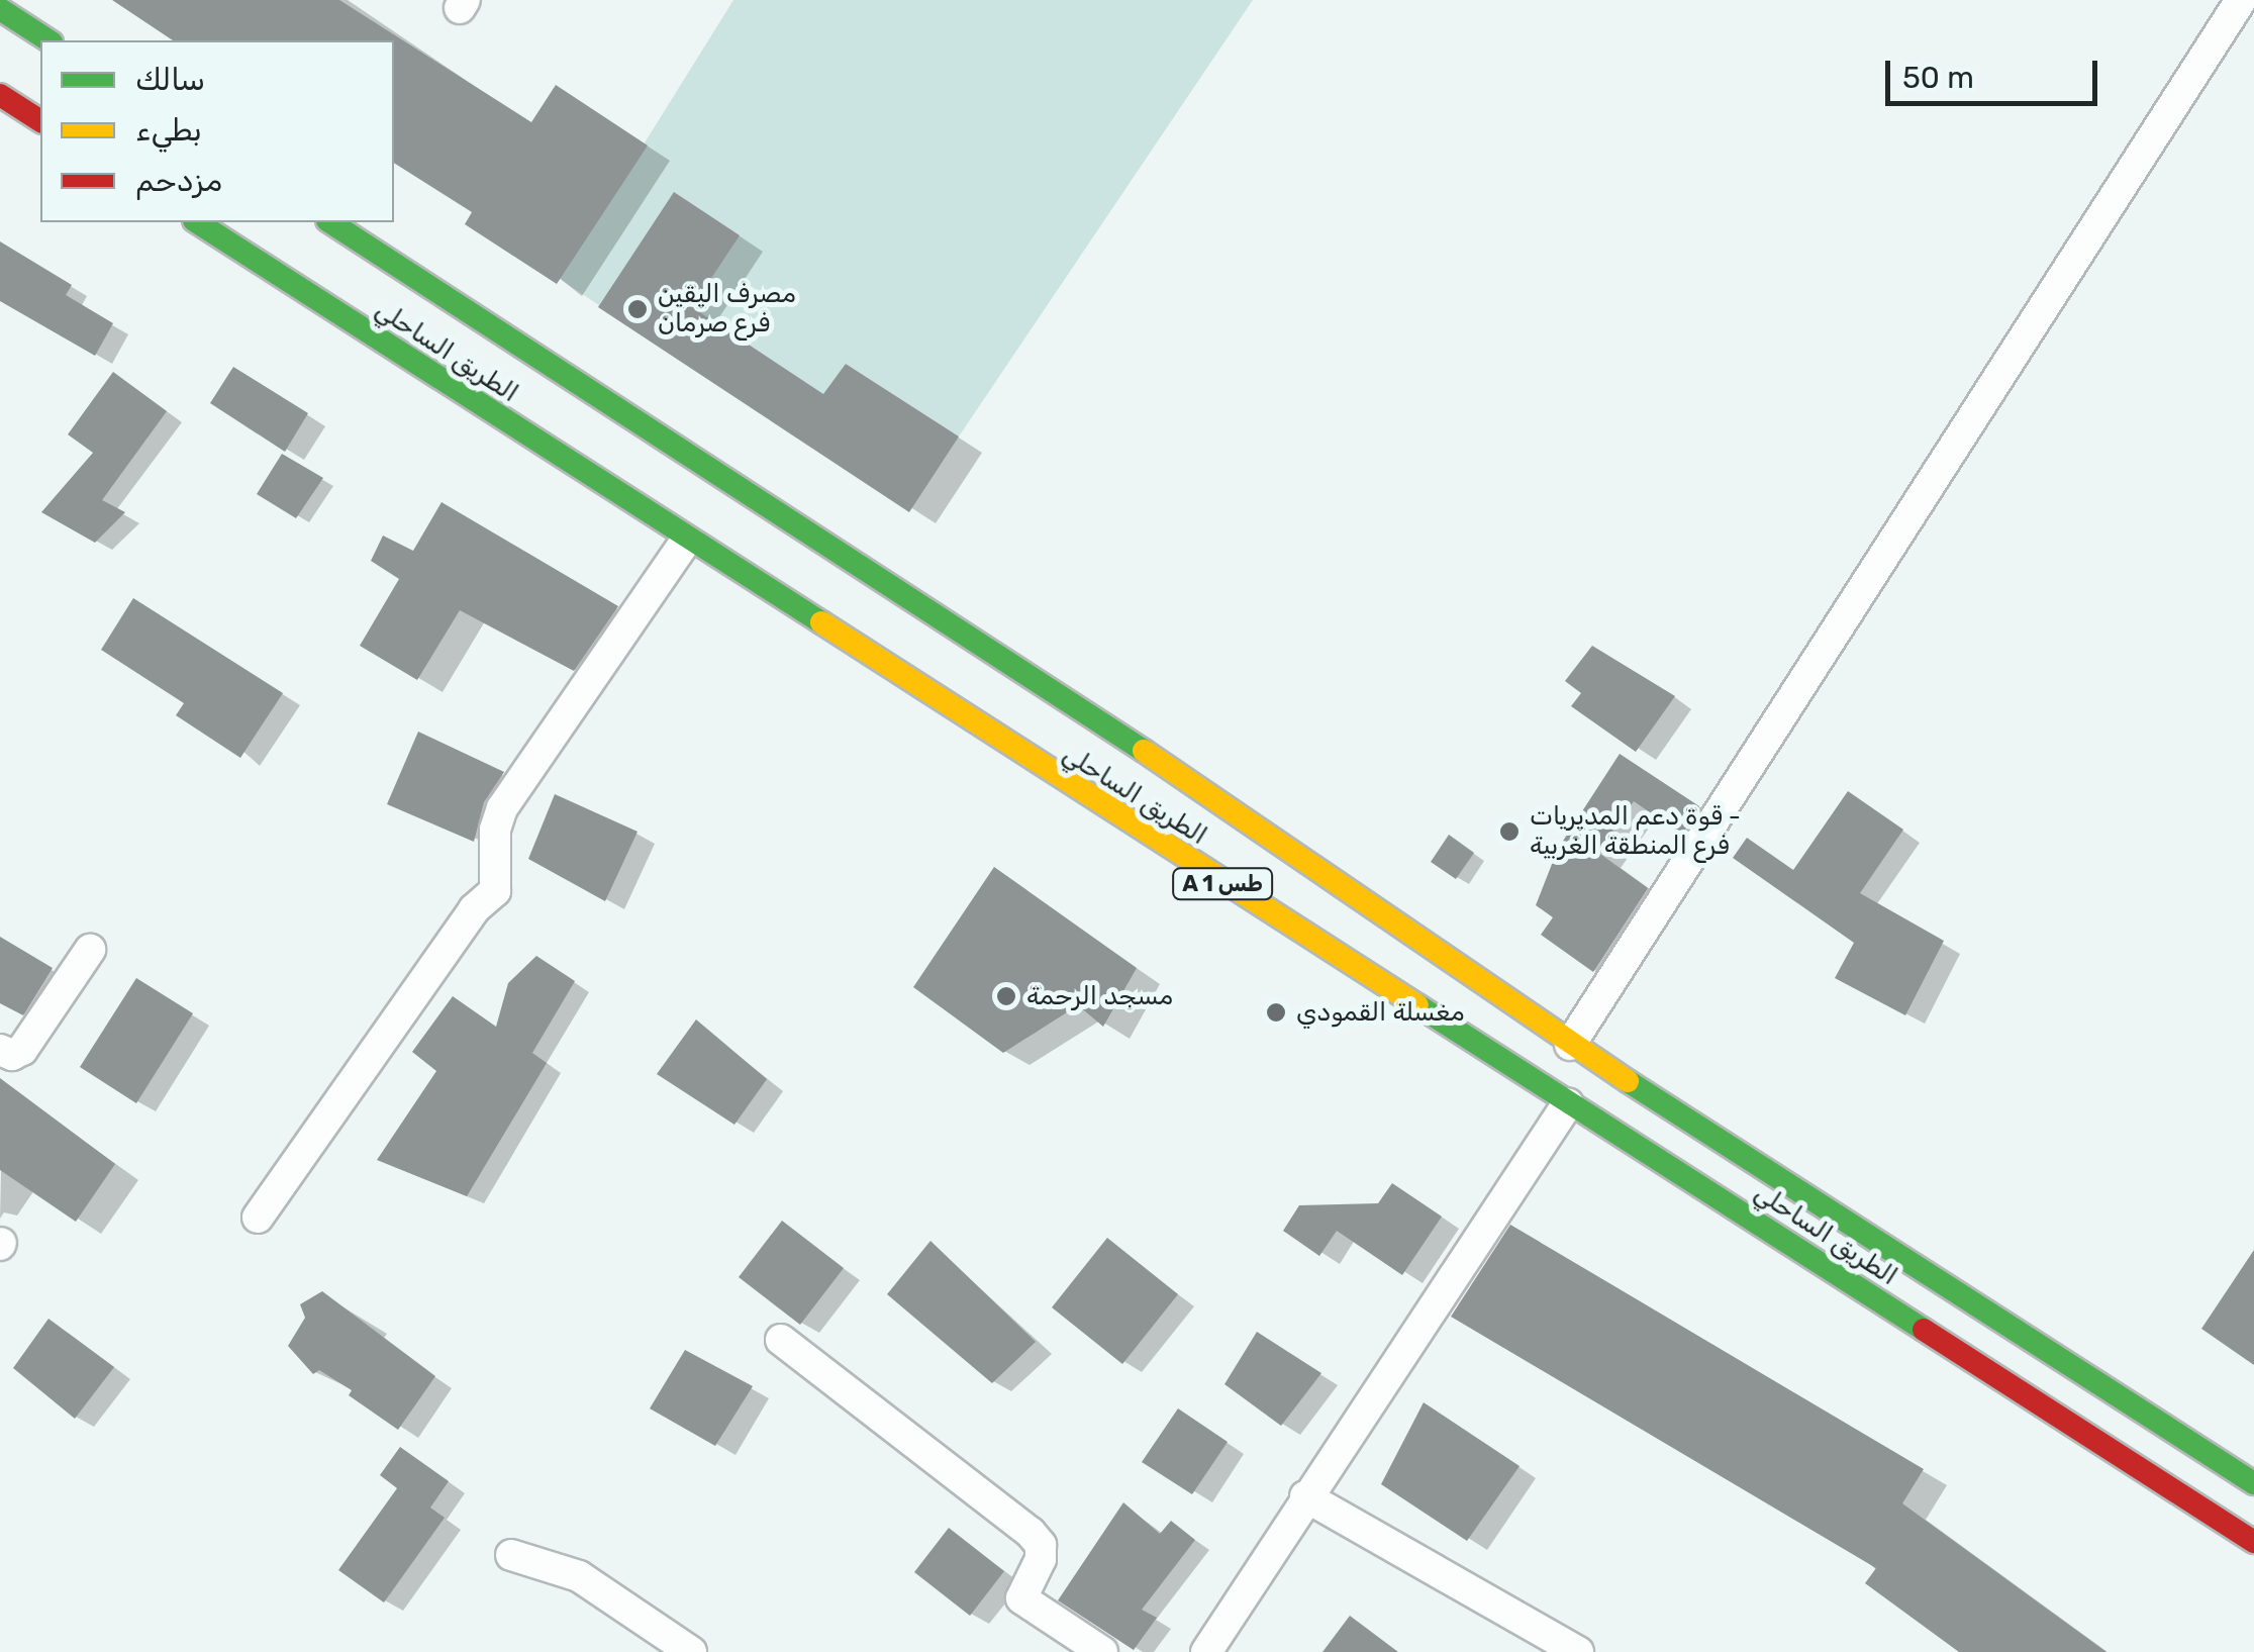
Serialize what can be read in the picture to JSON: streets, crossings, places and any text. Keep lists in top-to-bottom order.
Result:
{
  "streets": {
    "highway": ["الطريق الساحلي", "A 1 طس"]
  },
  "places": [
    "مصرف اليقين فرع صرمان",
    "قوة دعم المديريات - فرع المنطقة الغربية",
    "مسجد الرحمة",
    "مغسلة القمودي"
  ],
  "legend": ["سالك", "بطيء", "مزدحم"],
  "scale_bar": "50 m"
}
